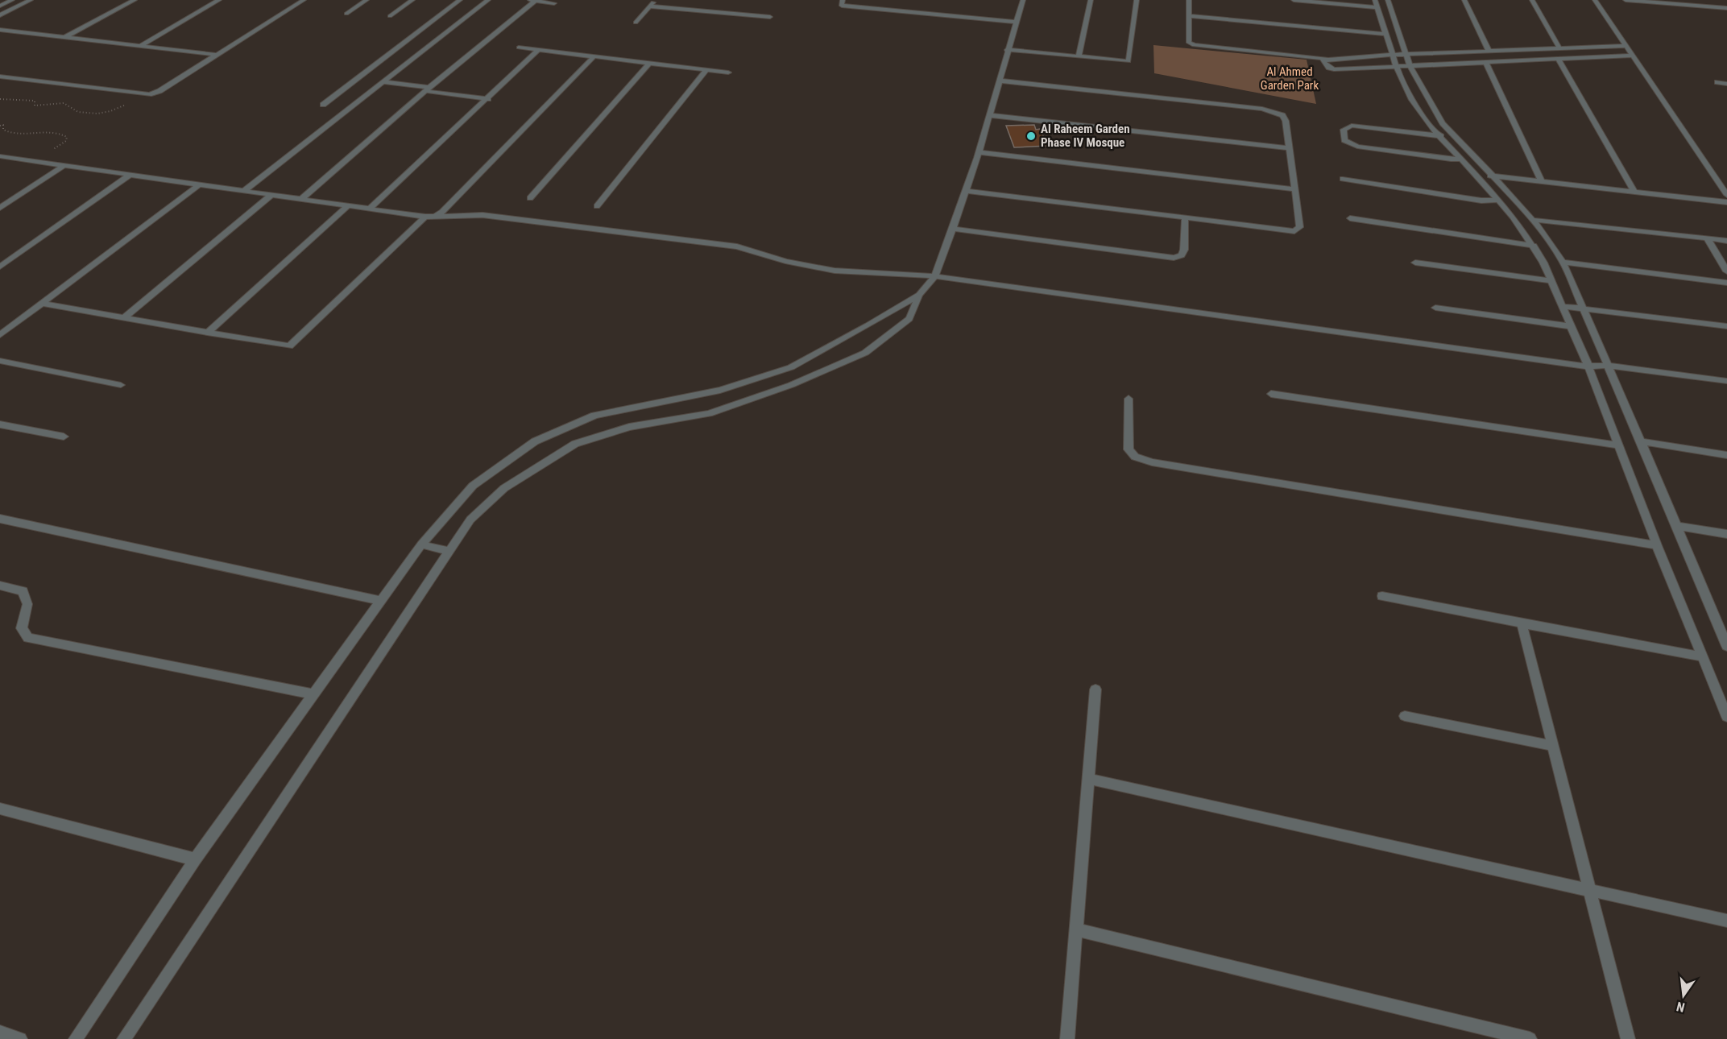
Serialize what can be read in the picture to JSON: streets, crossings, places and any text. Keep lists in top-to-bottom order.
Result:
{
  "parks": ["Al Ahmed Garden Park"],
  "places": ["Al Raheem Garden Phase IV Mosque"],
  "north": "bottom"
}
